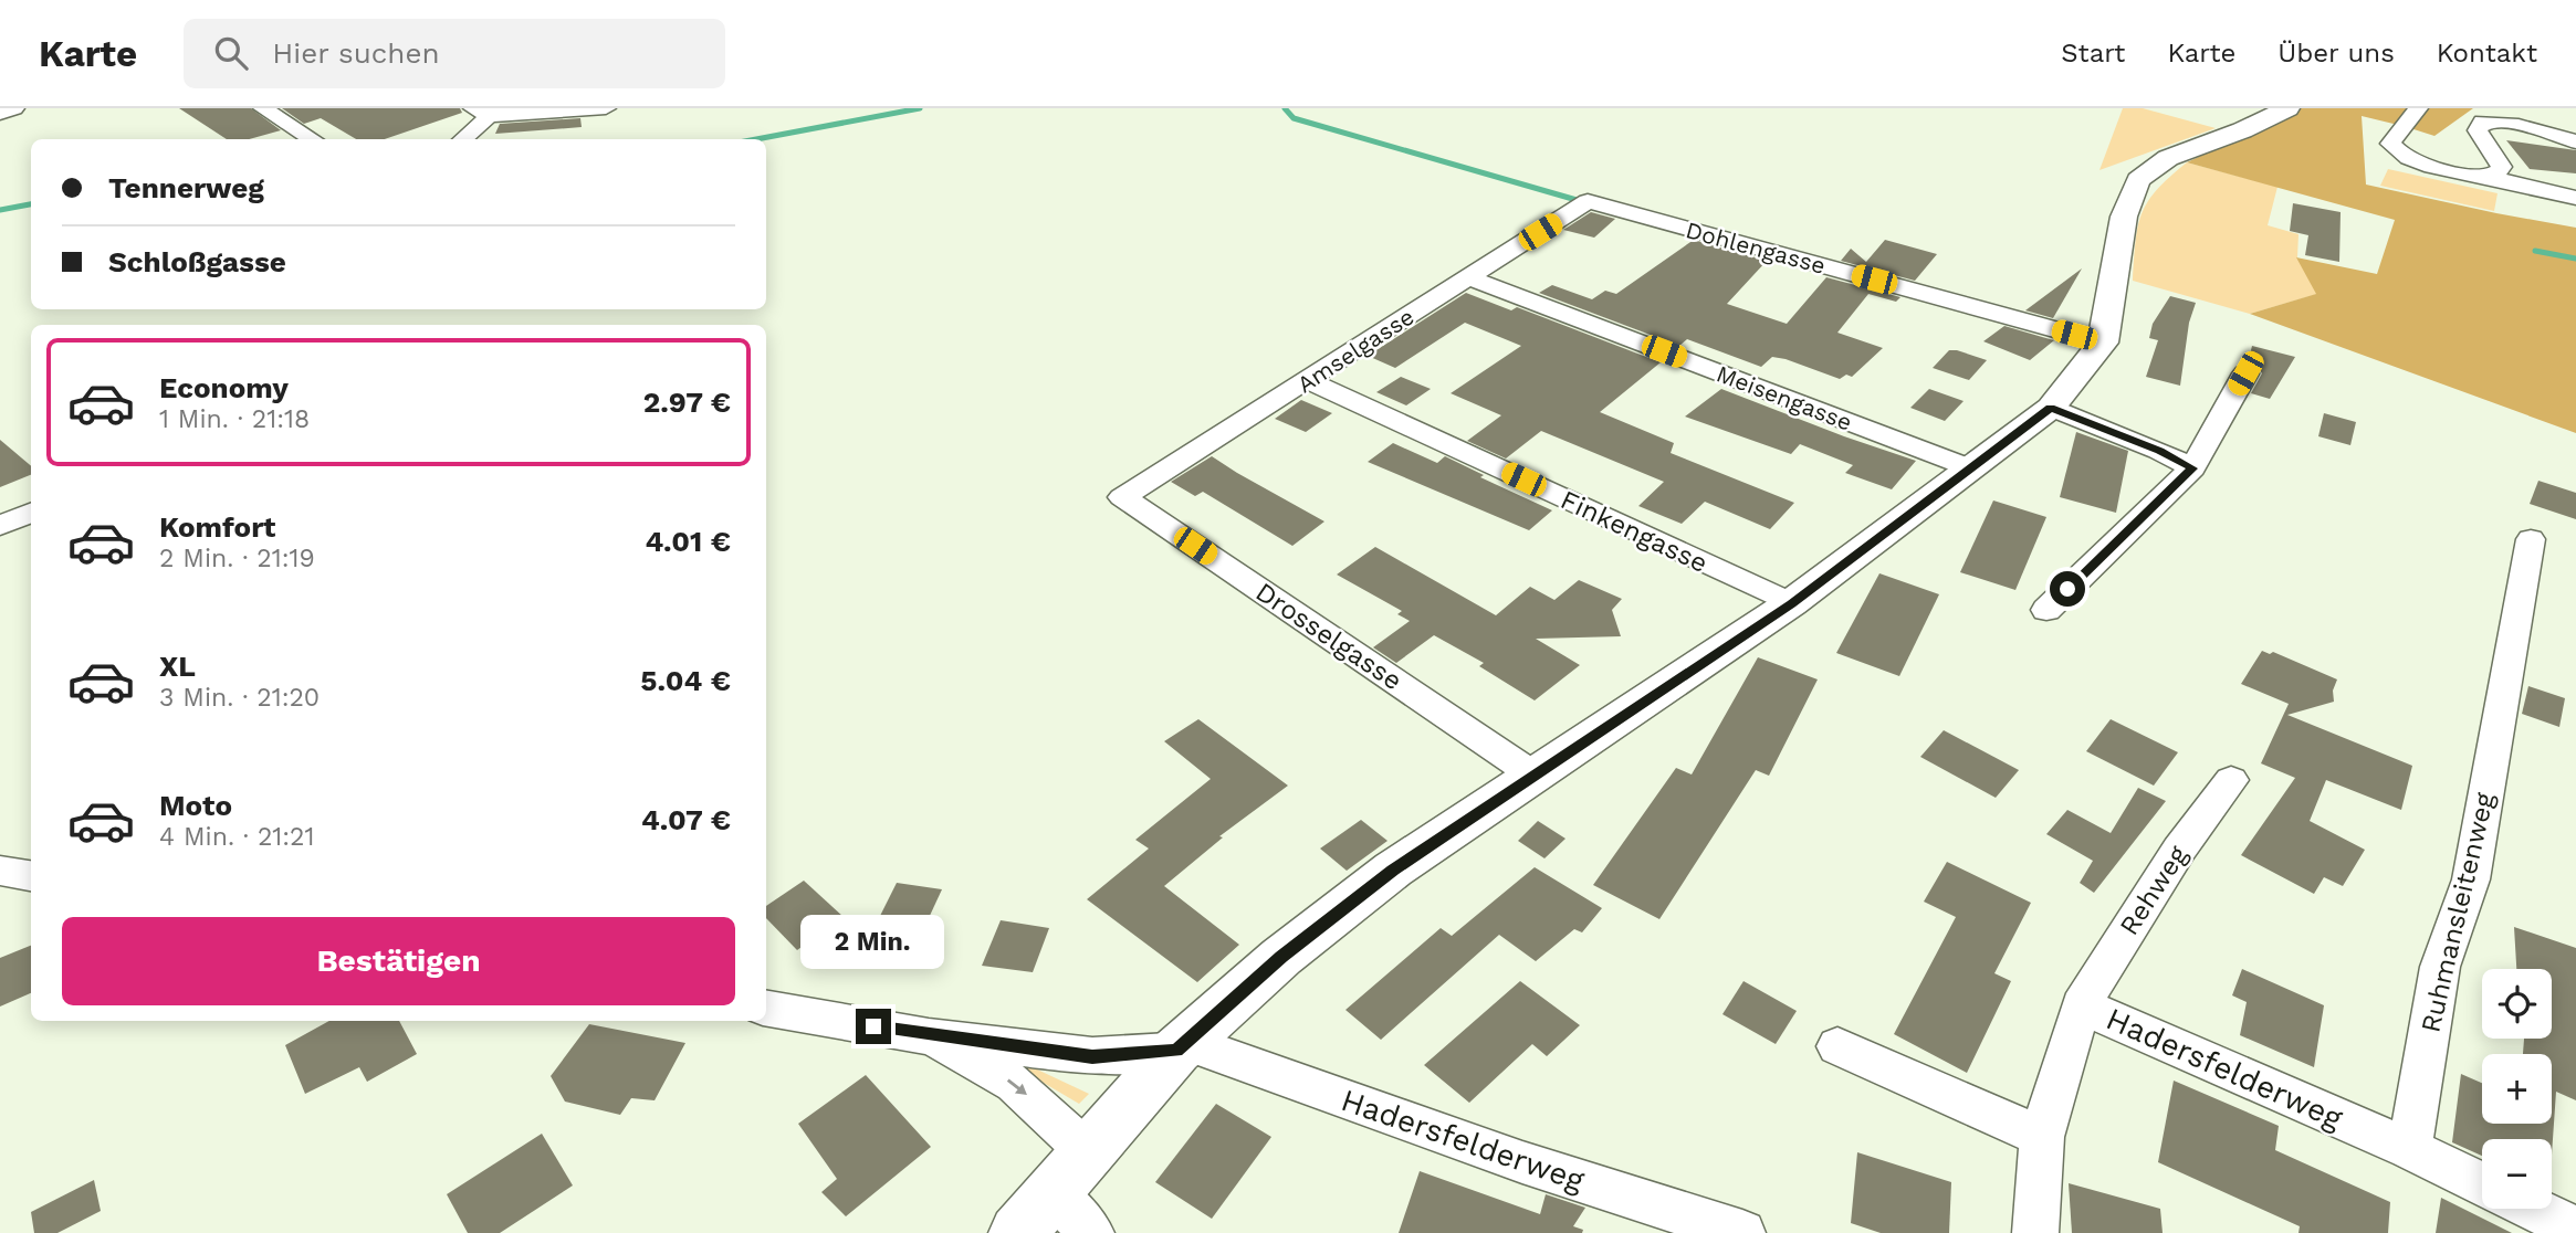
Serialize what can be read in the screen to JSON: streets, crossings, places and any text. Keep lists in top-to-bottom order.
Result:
{
  "streets": {
    "street": [
      "Dohlengasse",
      "Amselgasse",
      "Meisengasse",
      "Finkengasse",
      "Drosselgasse",
      "Rehweg",
      "Ruhmansleitenweg",
      "Hadersfelderweg"
    ]
  },
  "crossings": [
    ["Dohlengasse", "Amselgasse"],
    ["Amselgasse", "Meisengasse"],
    ["Amselgasse", "Finkengasse"],
    ["Amselgasse", "Drosselgasse"],
    ["Rehweg", "Hadersfelderweg"],
    ["Ruhmansleitenweg", "Hadersfelderweg"]
  ],
  "page": {
    "header": "Karte",
    "search": "Hier suchen",
    "nav": [
      "Start",
      "Karte",
      "Über uns",
      "Kontakt"
    ],
    "banner": ["Tennerweg", "Schloßgasse"],
    "list": [
      {
        "name": "Economy",
        "note": "1 Min. · 21:18",
        "value": "2.97 €"
      },
      {
        "name": "Komfort",
        "note": "2 Min. · 21:19",
        "value": "4.01 €"
      },
      {
        "name": "XL",
        "note": "3 Min. · 21:20",
        "value": "5.04 €"
      },
      {
        "name": "Moto",
        "note": "4 Min. · 21:21",
        "value": "4.07 €"
      }
    ],
    "buttons": "Bestätigen",
    "bubble": "2 Min.",
    "map_buttons": ["+", "−"]
  }
}
